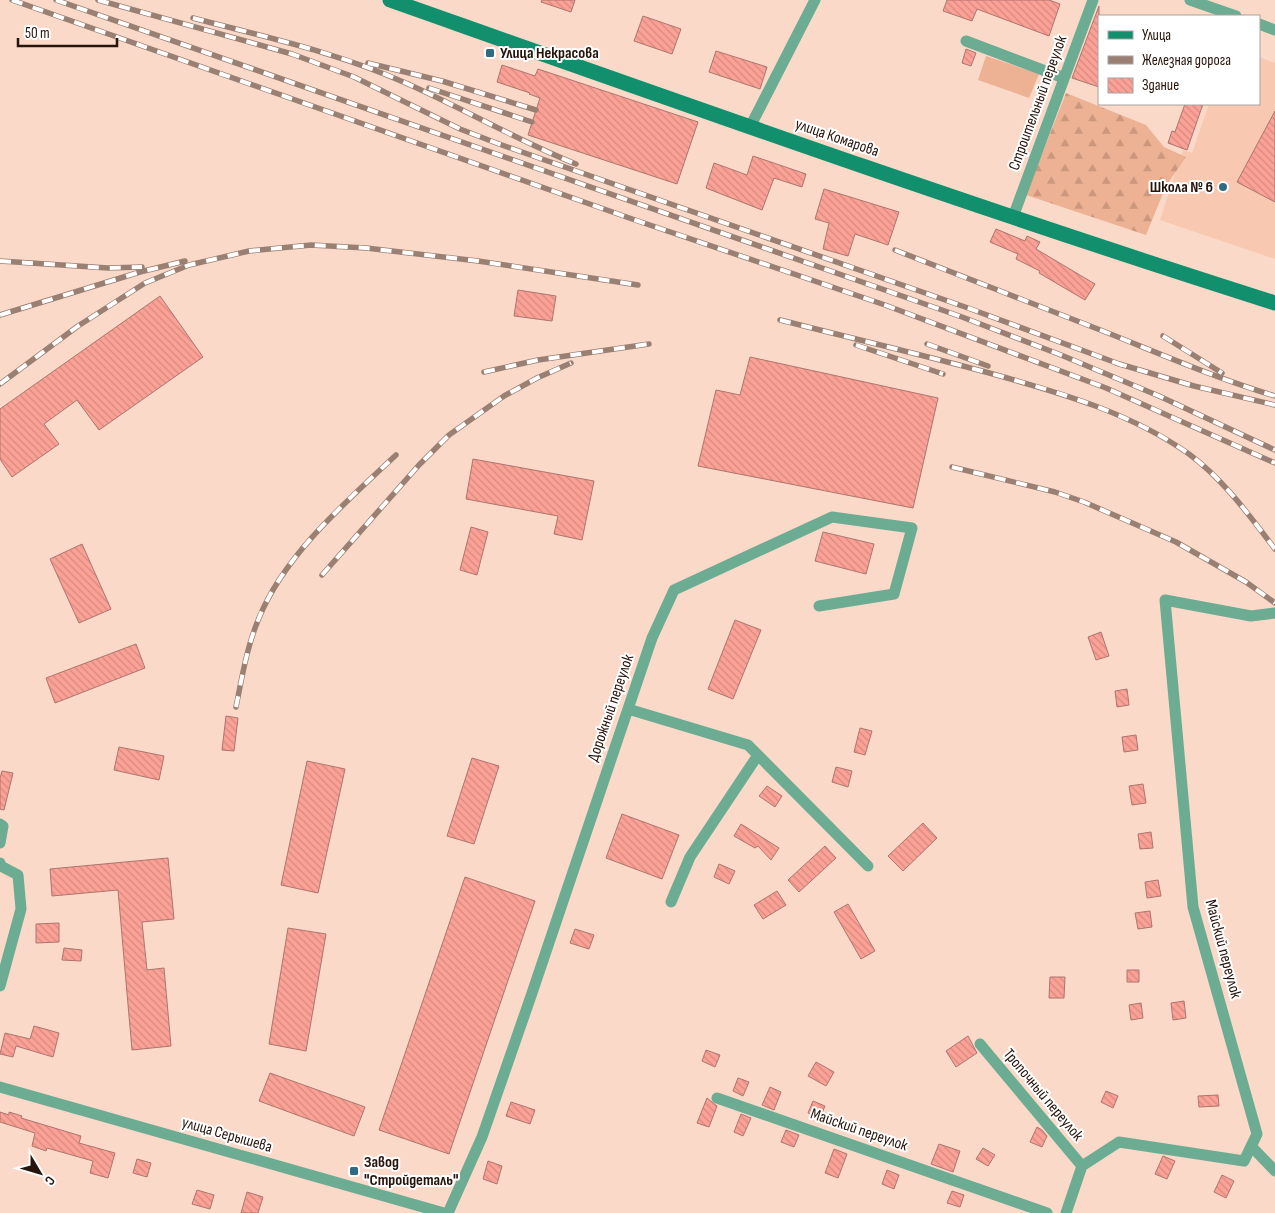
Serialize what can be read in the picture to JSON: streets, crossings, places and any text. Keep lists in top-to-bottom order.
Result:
{
  "streets": {
    "main road": ["улица Комарова"],
    "street": [
      "Строительный переулок",
      "Дорожный переулок",
      "Майский переулок",
      "Тропочный переулок",
      "улица Серышева"
    ]
  },
  "crossings": [
    ["Строительный переулок", "улица Комарова"],
    ["Дорожный переулок", "улица Серышева"]
  ],
  "places": {
    "transit": ["Улица Некрасова", "Завод \"Стройдеталь\""],
    "other": ["Школа № 6"]
  },
  "legend": ["Улица", "Железная дорога", "Здание"],
  "scale_bar": "50 m",
  "north": "bottom right"
}
